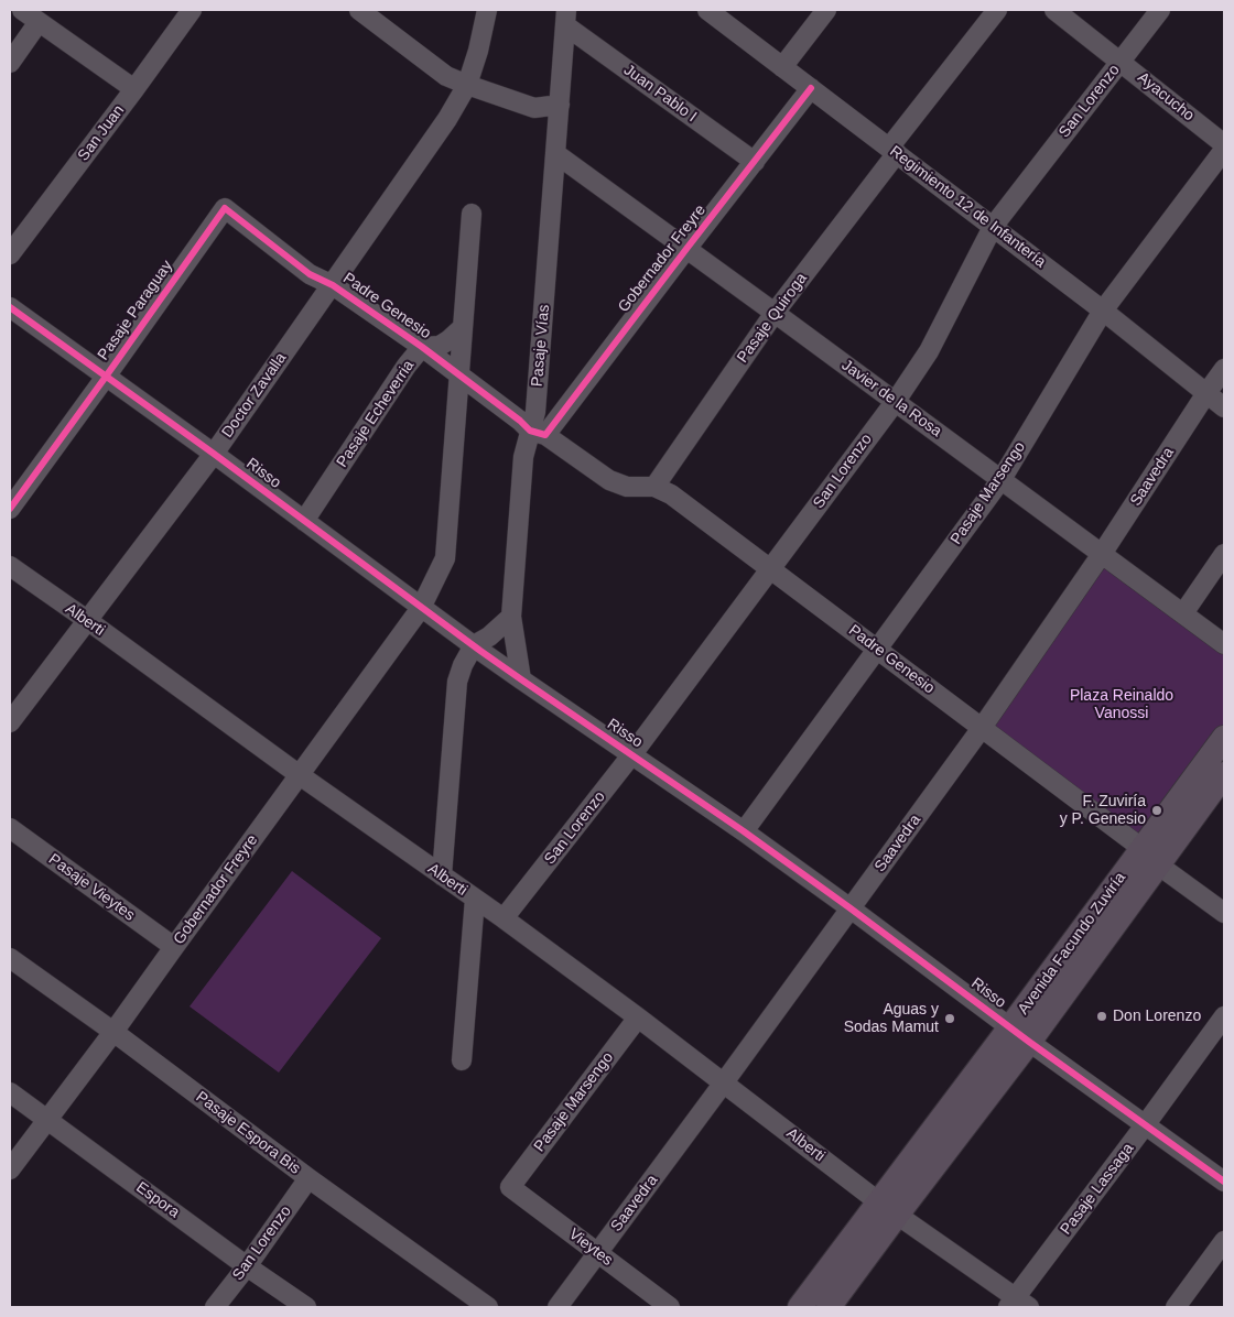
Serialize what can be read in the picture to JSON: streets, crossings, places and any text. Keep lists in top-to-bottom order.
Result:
{
  "streets": {
    "main road": ["Avenida Facundo Zuviría"],
    "street": [
      "Juan Pablo I",
      "Ayacucho",
      "San Lorenzo",
      "San Juan",
      "Regimiento 12 de Infantería",
      "Gobernador Freyre",
      "Padre Genesio",
      "Pasaje Paraguay",
      "Pasaje Quiroga",
      "Pasaje Vías",
      "Doctor Zavalla",
      "Javier de la Rosa",
      "Pasaje Echeverria",
      "Risso",
      "Saavedra",
      "Pasaje Marsengo",
      "Alberti",
      "Pasaje Vieytes",
      "Pasaje Espora Bis",
      "Pasaje Lassaga",
      "Espora",
      "Vieytes"
    ]
  },
  "crossings": [
    ["Juan Pablo I", "Gobernador Freyre"],
    ["Juan Pablo I", "Pasaje Vías"],
    ["Ayacucho", "San Lorenzo"],
    ["San Lorenzo", "Regimiento 12 de Infantería"],
    ["San Lorenzo", "Padre Genesio"],
    ["San Lorenzo", "Javier de la Rosa"],
    ["San Lorenzo", "Risso"],
    ["San Lorenzo", "Alberti"],
    ["San Lorenzo", "Pasaje Espora Bis"],
    ["San Lorenzo", "Espora"],
    ["Regimiento 12 de Infantería", "Gobernador Freyre"],
    ["Regimiento 12 de Infantería", "Pasaje Quiroga"],
    ["Regimiento 12 de Infantería", "Saavedra"],
    ["Regimiento 12 de Infantería", "Pasaje Marsengo"],
    ["Gobernador Freyre", "Padre Genesio"],
    ["Gobernador Freyre", "Pasaje Vías"],
    ["Gobernador Freyre", "Javier de la Rosa"],
    ["Gobernador Freyre", "Risso"],
    ["Gobernador Freyre", "Alberti"],
    ["Gobernador Freyre", "Pasaje Vieytes"],
    ["Gobernador Freyre", "Pasaje Espora Bis"],
    ["Gobernador Freyre", "Espora"],
    ["Padre Genesio", "Pasaje Paraguay"],
    ["Padre Genesio", "Pasaje Quiroga"],
    ["Padre Genesio", "Pasaje Vías"],
    ["Padre Genesio", "Doctor Zavalla"],
    ["Padre Genesio", "Pasaje Echeverria"],
    ["Padre Genesio", "Saavedra"],
    ["Padre Genesio", "Pasaje Marsengo"],
    ["Padre Genesio", "Avenida Facundo Zuviría"],
    ["Pasaje Paraguay", "Risso"],
    ["Pasaje Quiroga", "Javier de la Rosa"],
    ["Pasaje Vías", "Javier de la Rosa"],
    ["Pasaje Vías", "Risso"],
    ["Doctor Zavalla", "Risso"],
    ["Doctor Zavalla", "Alberti"],
    ["Javier de la Rosa", "Saavedra"],
    ["Javier de la Rosa", "Pasaje Marsengo"],
    ["Pasaje Echeverria", "Risso"],
    ["Risso", "Saavedra"],
    ["Risso", "Pasaje Marsengo"],
    ["Risso", "Avenida Facundo Zuviría"],
    ["Risso", "Pasaje Lassaga"],
    ["Saavedra", "Alberti"],
    ["Saavedra", "Vieytes"],
    ["Pasaje Marsengo", "Alberti"],
    ["Pasaje Marsengo", "Vieytes"],
    ["Alberti", "Avenida Facundo Zuviría"],
    ["Alberti", "Pasaje Lassaga"]
  ],
  "parks": ["Plaza Reinaldo Vanossi"],
  "places": ["F. Zuviría y P. Genesio", "Don Lorenzo", "Aguas y Sodas Mamut"]
}
